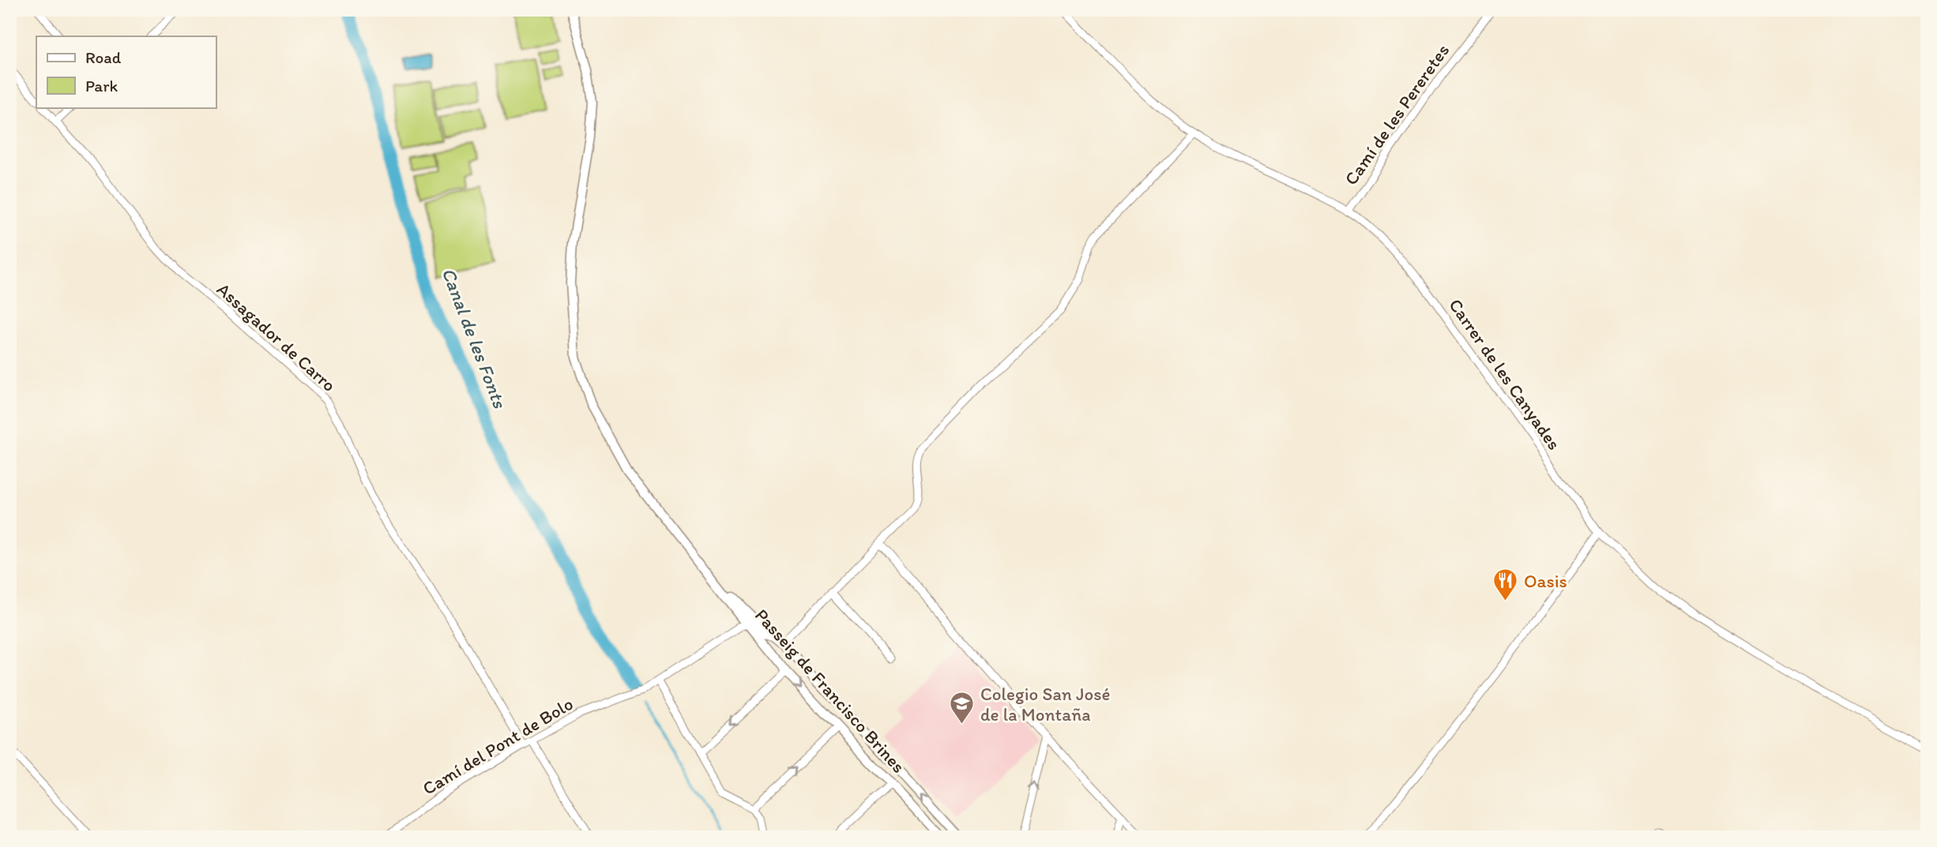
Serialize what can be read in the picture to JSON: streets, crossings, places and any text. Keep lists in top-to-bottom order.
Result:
{
  "streets": {
    "street": [
      "Camí de les Pereretes",
      "Assagador de Carro",
      "Carrer de les Canyades",
      "Passeig de Francisco Brines",
      "Camí del Pont de Bolo"
    ]
  },
  "crossings": [
    ["Camí de les Pereretes", "Carrer de les Canyades"],
    ["Assagador de Carro", "Camí del Pont de Bolo"],
    ["Passeig de Francisco Brines", "Camí del Pont de Bolo"]
  ],
  "water": ["Canal de les Fonts"],
  "places": {
    "restaurant": ["Oasis"],
    "school or university": ["Colegio San José de la Montaña"]
  },
  "legend": ["Road", "Park"]
}
